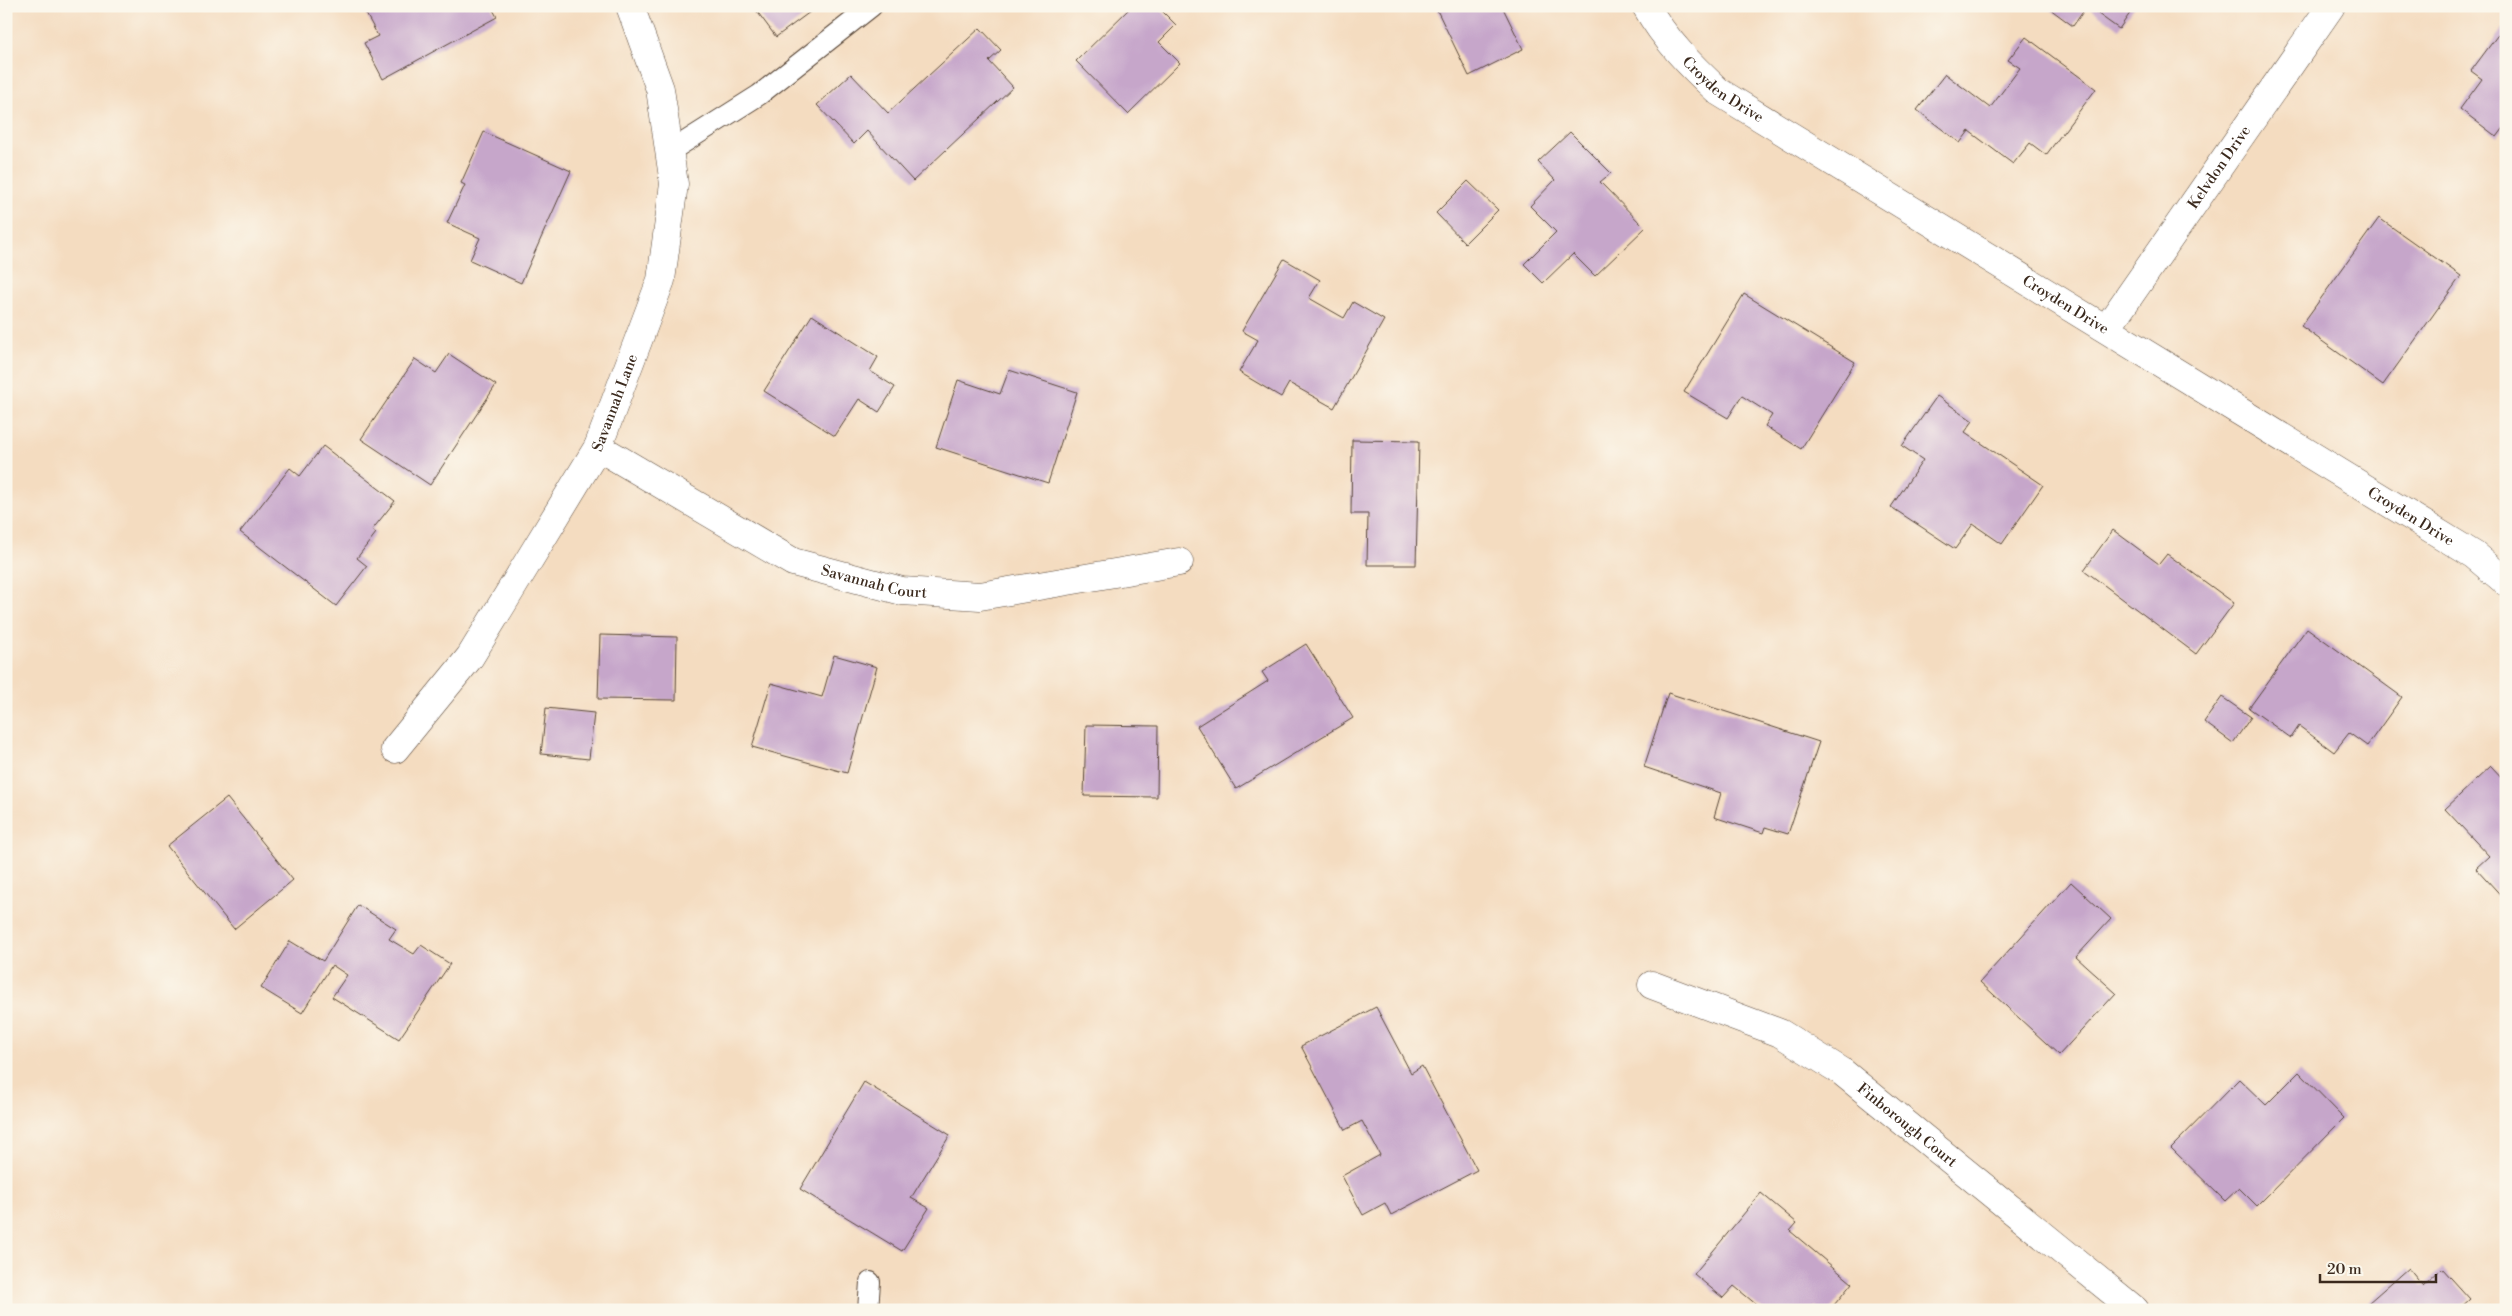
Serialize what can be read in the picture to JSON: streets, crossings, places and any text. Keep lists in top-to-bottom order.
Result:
{
  "streets": {
    "street": [
      "Croyden Drive",
      "Kelvdon Drive",
      "Savannah Lane",
      "Savannah Court",
      "Finborough Court"
    ]
  },
  "crossings": [
    ["Croyden Drive", "Kelvdon Drive"],
    ["Savannah Lane", "Savannah Court"]
  ],
  "scale_bar": "20 m"
}
